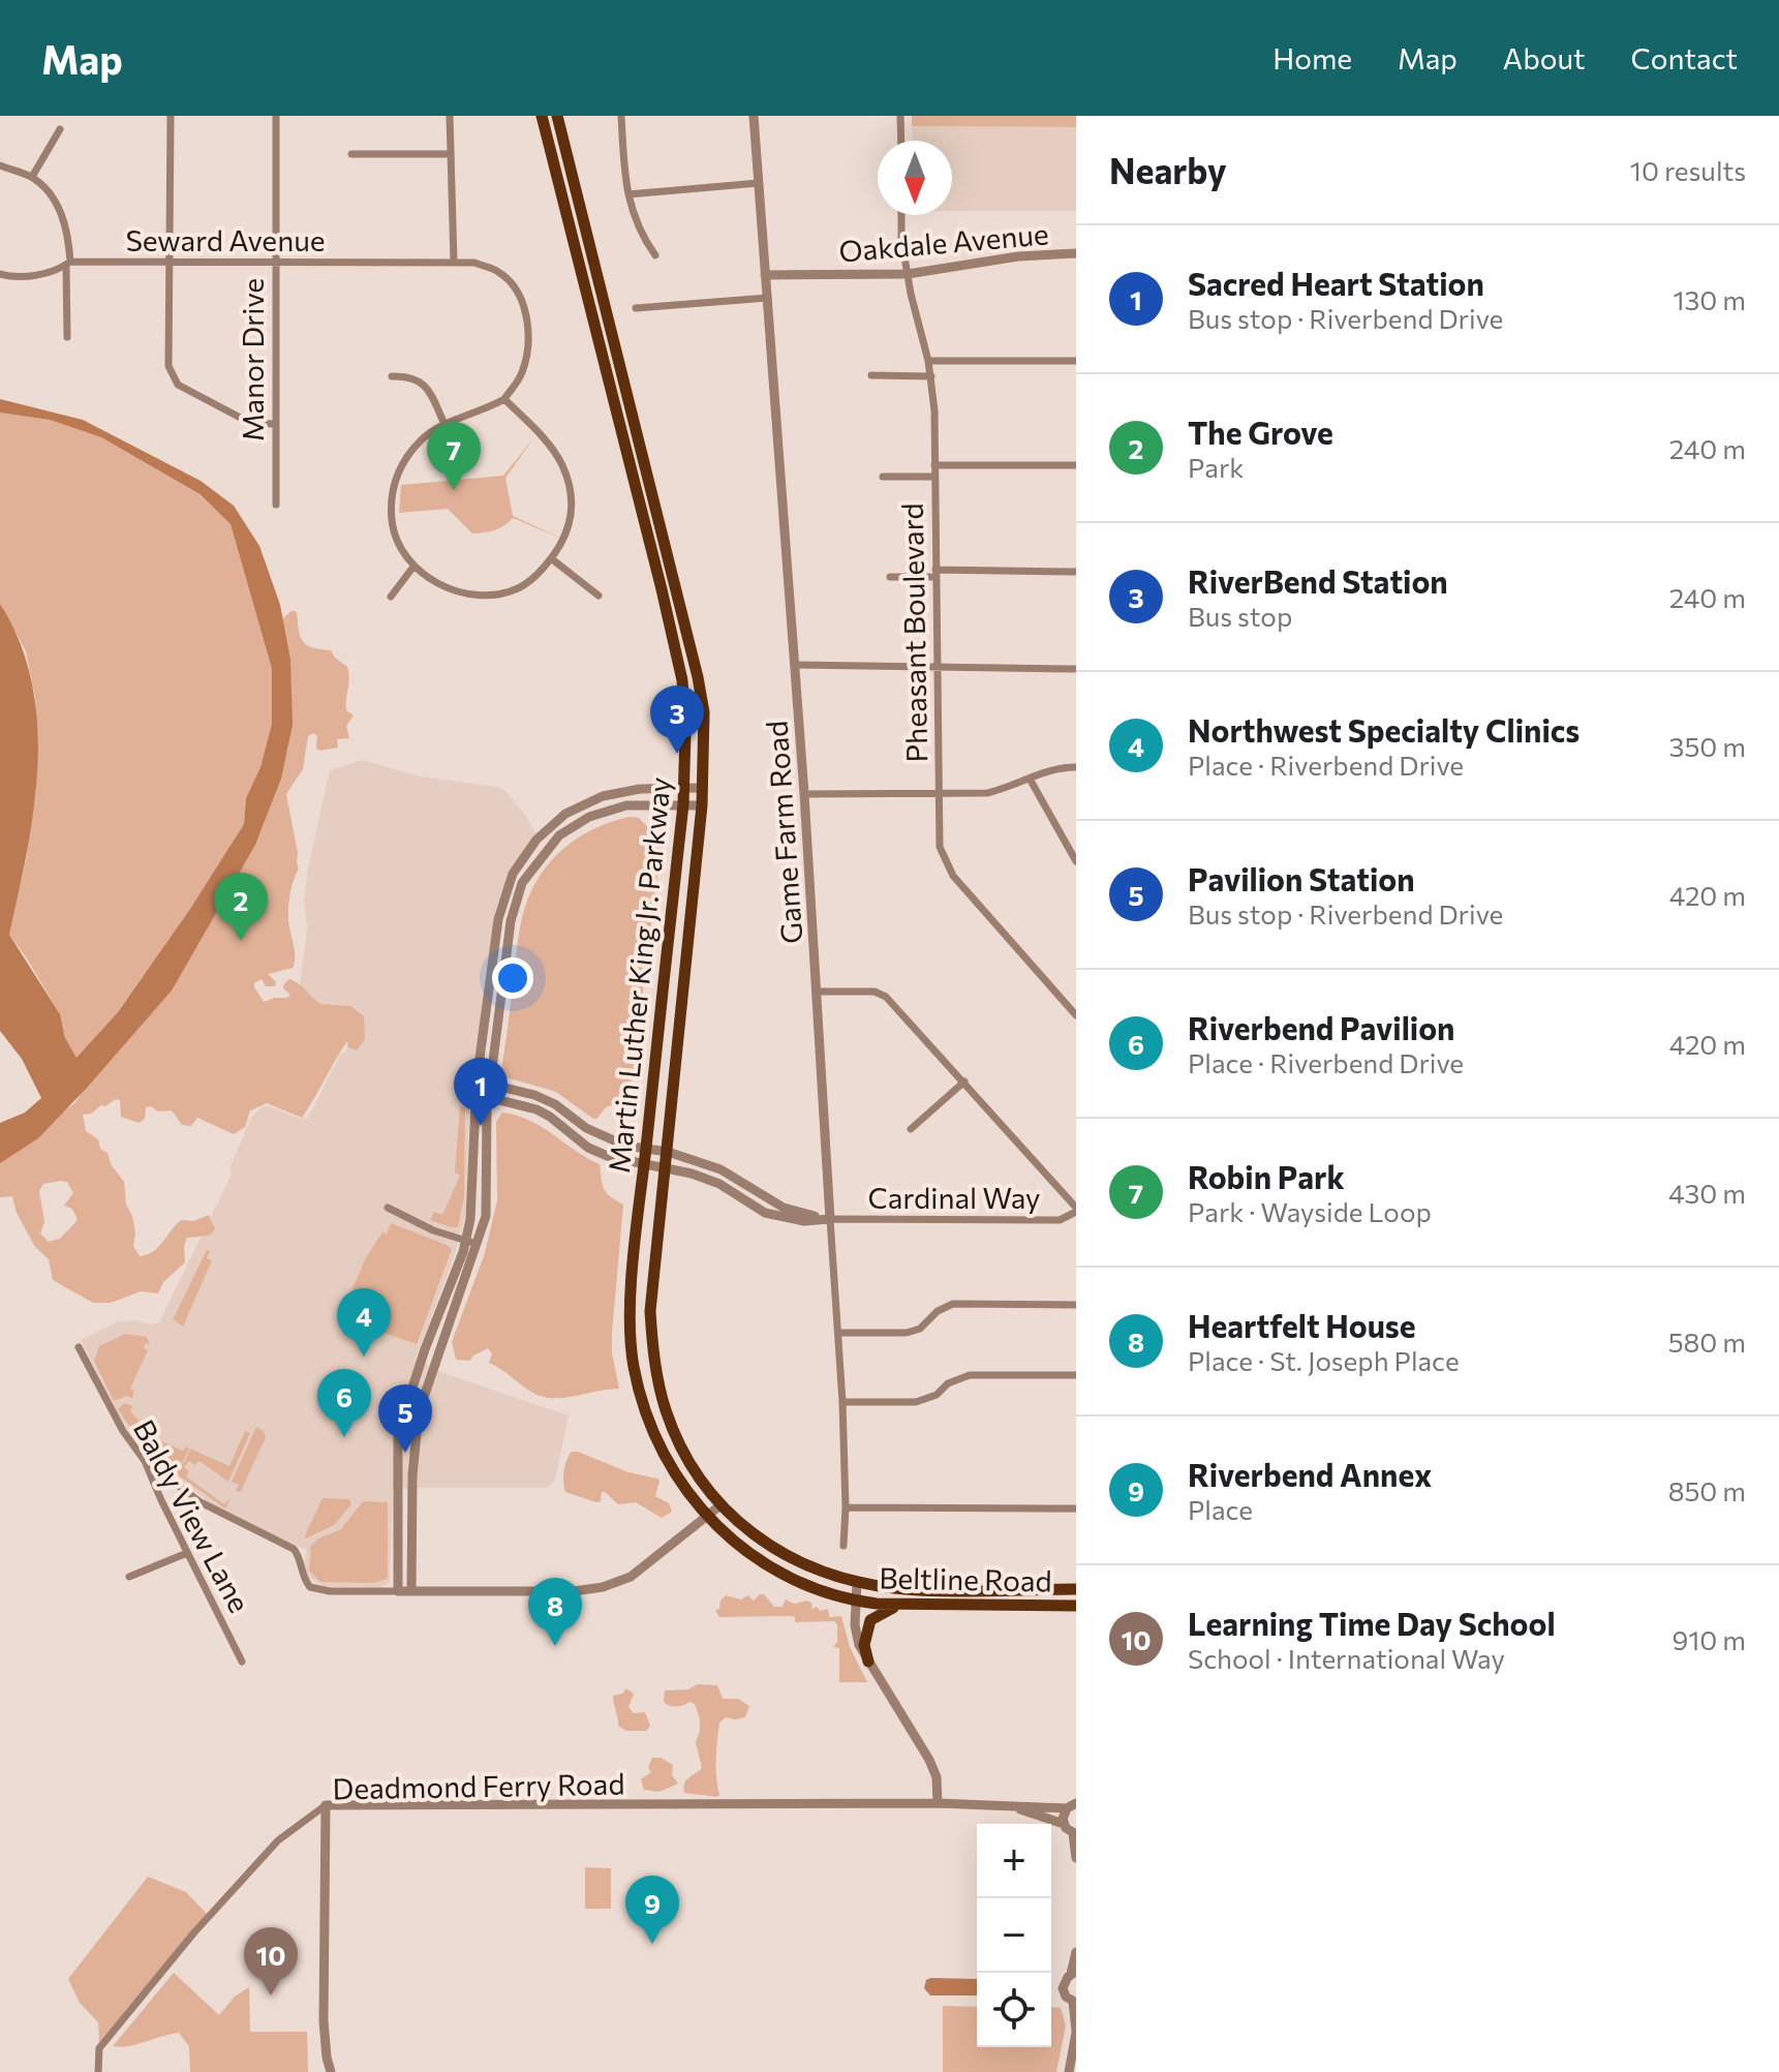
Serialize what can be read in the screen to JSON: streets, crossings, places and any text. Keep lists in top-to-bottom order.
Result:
{
  "streets": {
    "main road": ["Martin Luther King Jr. Parkway", "Beltline Road"],
    "street": [
      "Seward Avenue",
      "Oakdale Avenue",
      "Manor Drive",
      "Pheasant Boulevard",
      "Game Farm Road",
      "Cardinal Way",
      "Baldy View Lane",
      "Deadmond Ferry Road"
    ]
  },
  "crossings": [
    ["Seward Avenue", "Manor Drive"],
    ["Oakdale Avenue", "Pheasant Boulevard"],
    ["Oakdale Avenue", "Game Farm Road"],
    ["Game Farm Road", "Cardinal Way"],
    ["Martin Luther King Jr. Parkway", "Cardinal Way"],
    ["Martin Luther King Jr. Parkway", "Beltline Road"]
  ],
  "north": "bottom",
  "page": {
    "header": "Map",
    "nav": [
      "Home",
      "Map",
      "About",
      "Contact"
    ],
    "heading": ["Nearby", "10 results"],
    "list": [
      {
        "mark": "1",
        "name": "Sacred Heart Station",
        "note": "Bus stop · Riverbend Drive",
        "value": "130 m"
      },
      {
        "mark": "2",
        "name": "The Grove",
        "note": "Park",
        "value": "240 m"
      },
      {
        "mark": "3",
        "name": "RiverBend Station",
        "note": "Bus stop",
        "value": "240 m"
      },
      {
        "mark": "4",
        "name": "Northwest Specialty Clinics",
        "note": "Place · Riverbend Drive",
        "value": "350 m"
      },
      {
        "mark": "5",
        "name": "Pavilion Station",
        "note": "Bus stop · Riverbend Drive",
        "value": "420 m"
      },
      {
        "mark": "6",
        "name": "Riverbend Pavilion",
        "note": "Place · Riverbend Drive",
        "value": "420 m"
      },
      {
        "mark": "7",
        "name": "Robin Park",
        "note": "Park · Wayside Loop",
        "value": "430 m"
      },
      {
        "mark": "8",
        "name": "Heartfelt House",
        "note": "Place · St. Joseph Place",
        "value": "580 m"
      },
      {
        "mark": "9",
        "name": "Riverbend Annex",
        "note": "Place",
        "value": "850 m"
      },
      {
        "mark": "10",
        "name": "Learning Time Day School",
        "note": "School · International Way",
        "value": "910 m"
      }
    ],
    "pins": [
      "7",
      "3",
      "2",
      "1",
      "4",
      "6",
      "5",
      "8",
      "9",
      "10"
    ],
    "map_buttons": ["+", "−"]
  }
}
